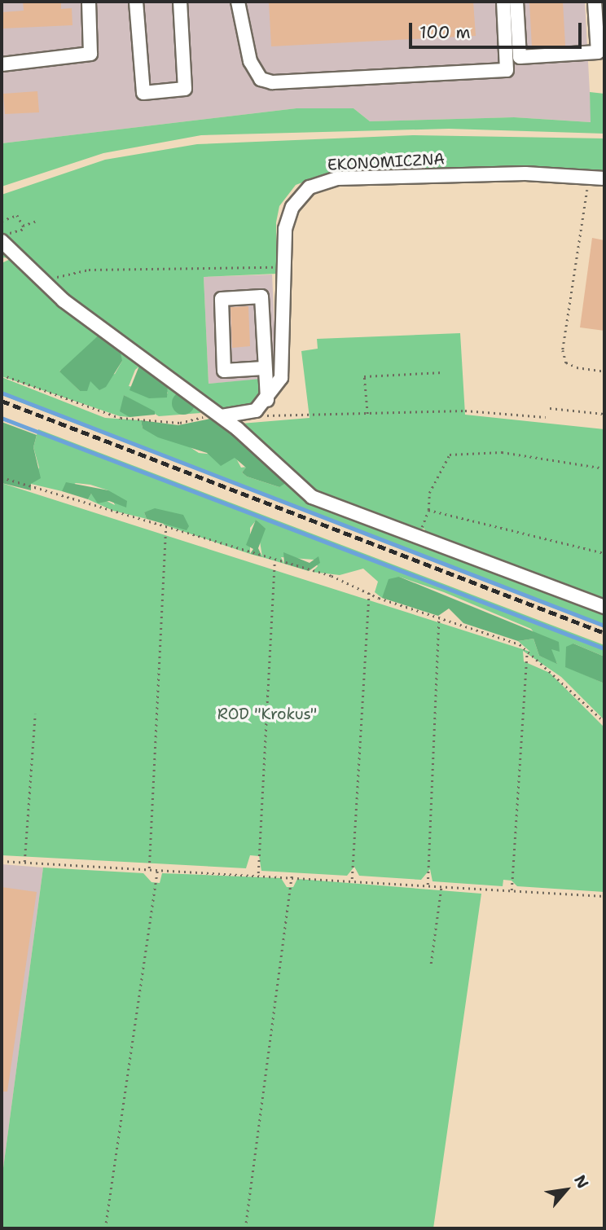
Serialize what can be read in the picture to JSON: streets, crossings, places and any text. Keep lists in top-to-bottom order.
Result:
{
  "streets": {
    "street": ["EKONOMICZNA"]
  },
  "parks": ["ROD \"Krokus\""],
  "scale_bar": "100 m",
  "north": "top right"
}
